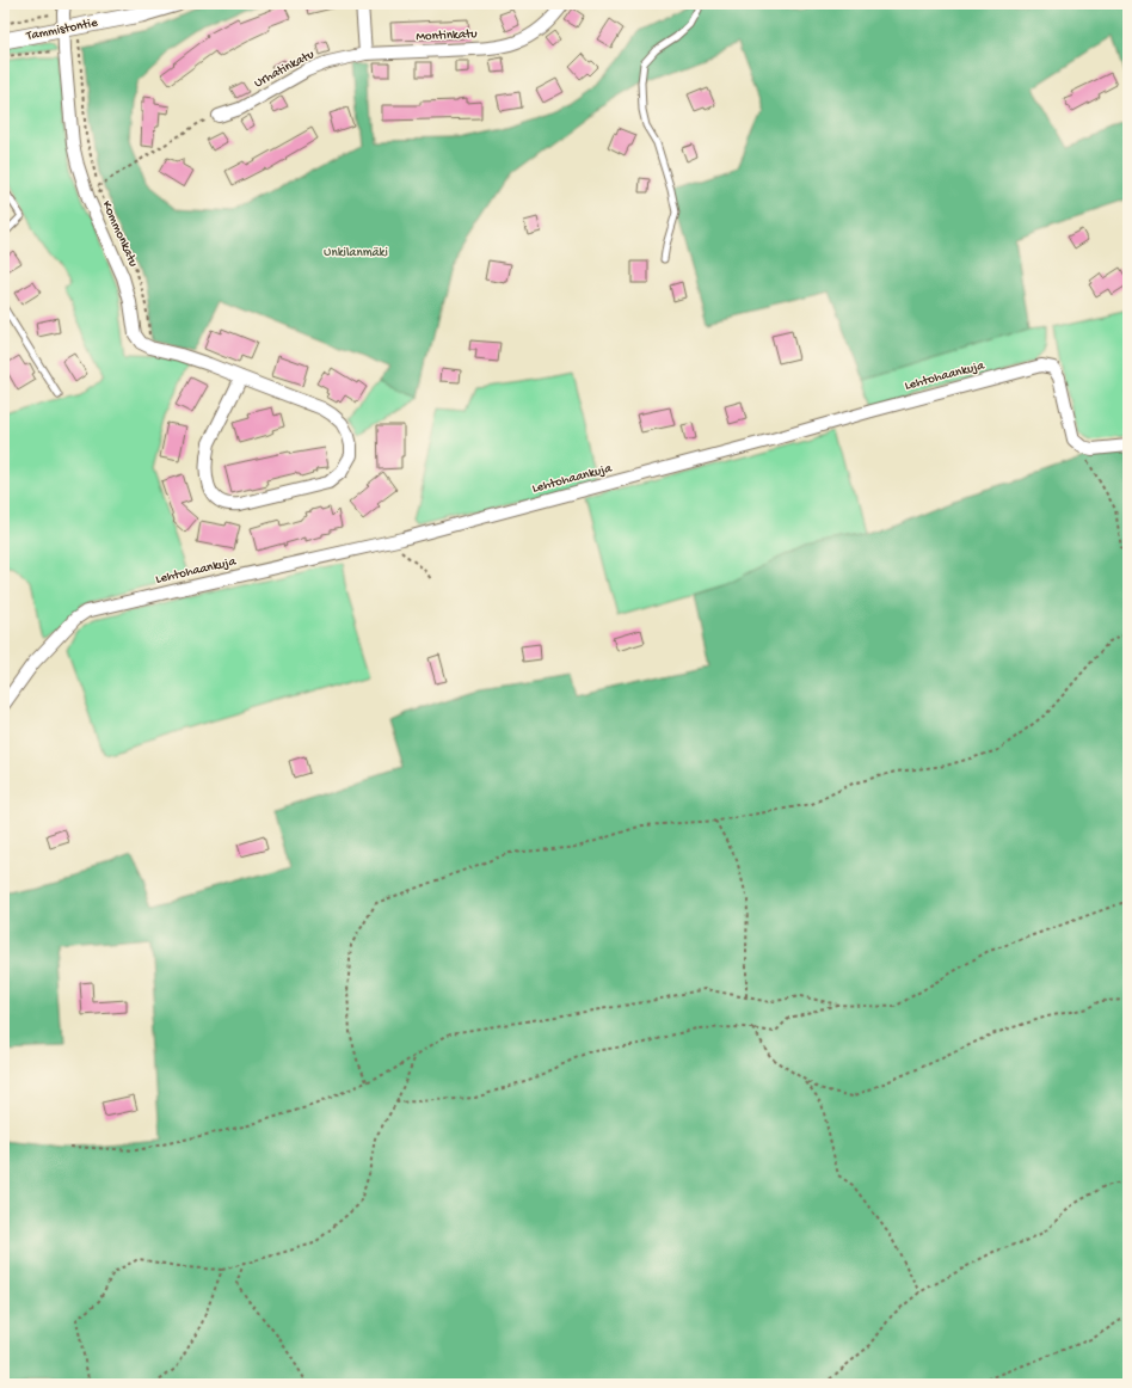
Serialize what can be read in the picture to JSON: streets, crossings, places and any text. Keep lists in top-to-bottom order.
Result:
{
  "streets": {
    "street": [
      "Tammistontie",
      "Montinkatu",
      "Urhatinkatu",
      "Kommonkatu",
      "Lehtohaankuja"
    ]
  },
  "crossings": [
    ["Tammistontie", "Kommonkatu"],
    ["Montinkatu", "Urhatinkatu"]
  ],
  "parks": ["Unkilanmäki"]
}
